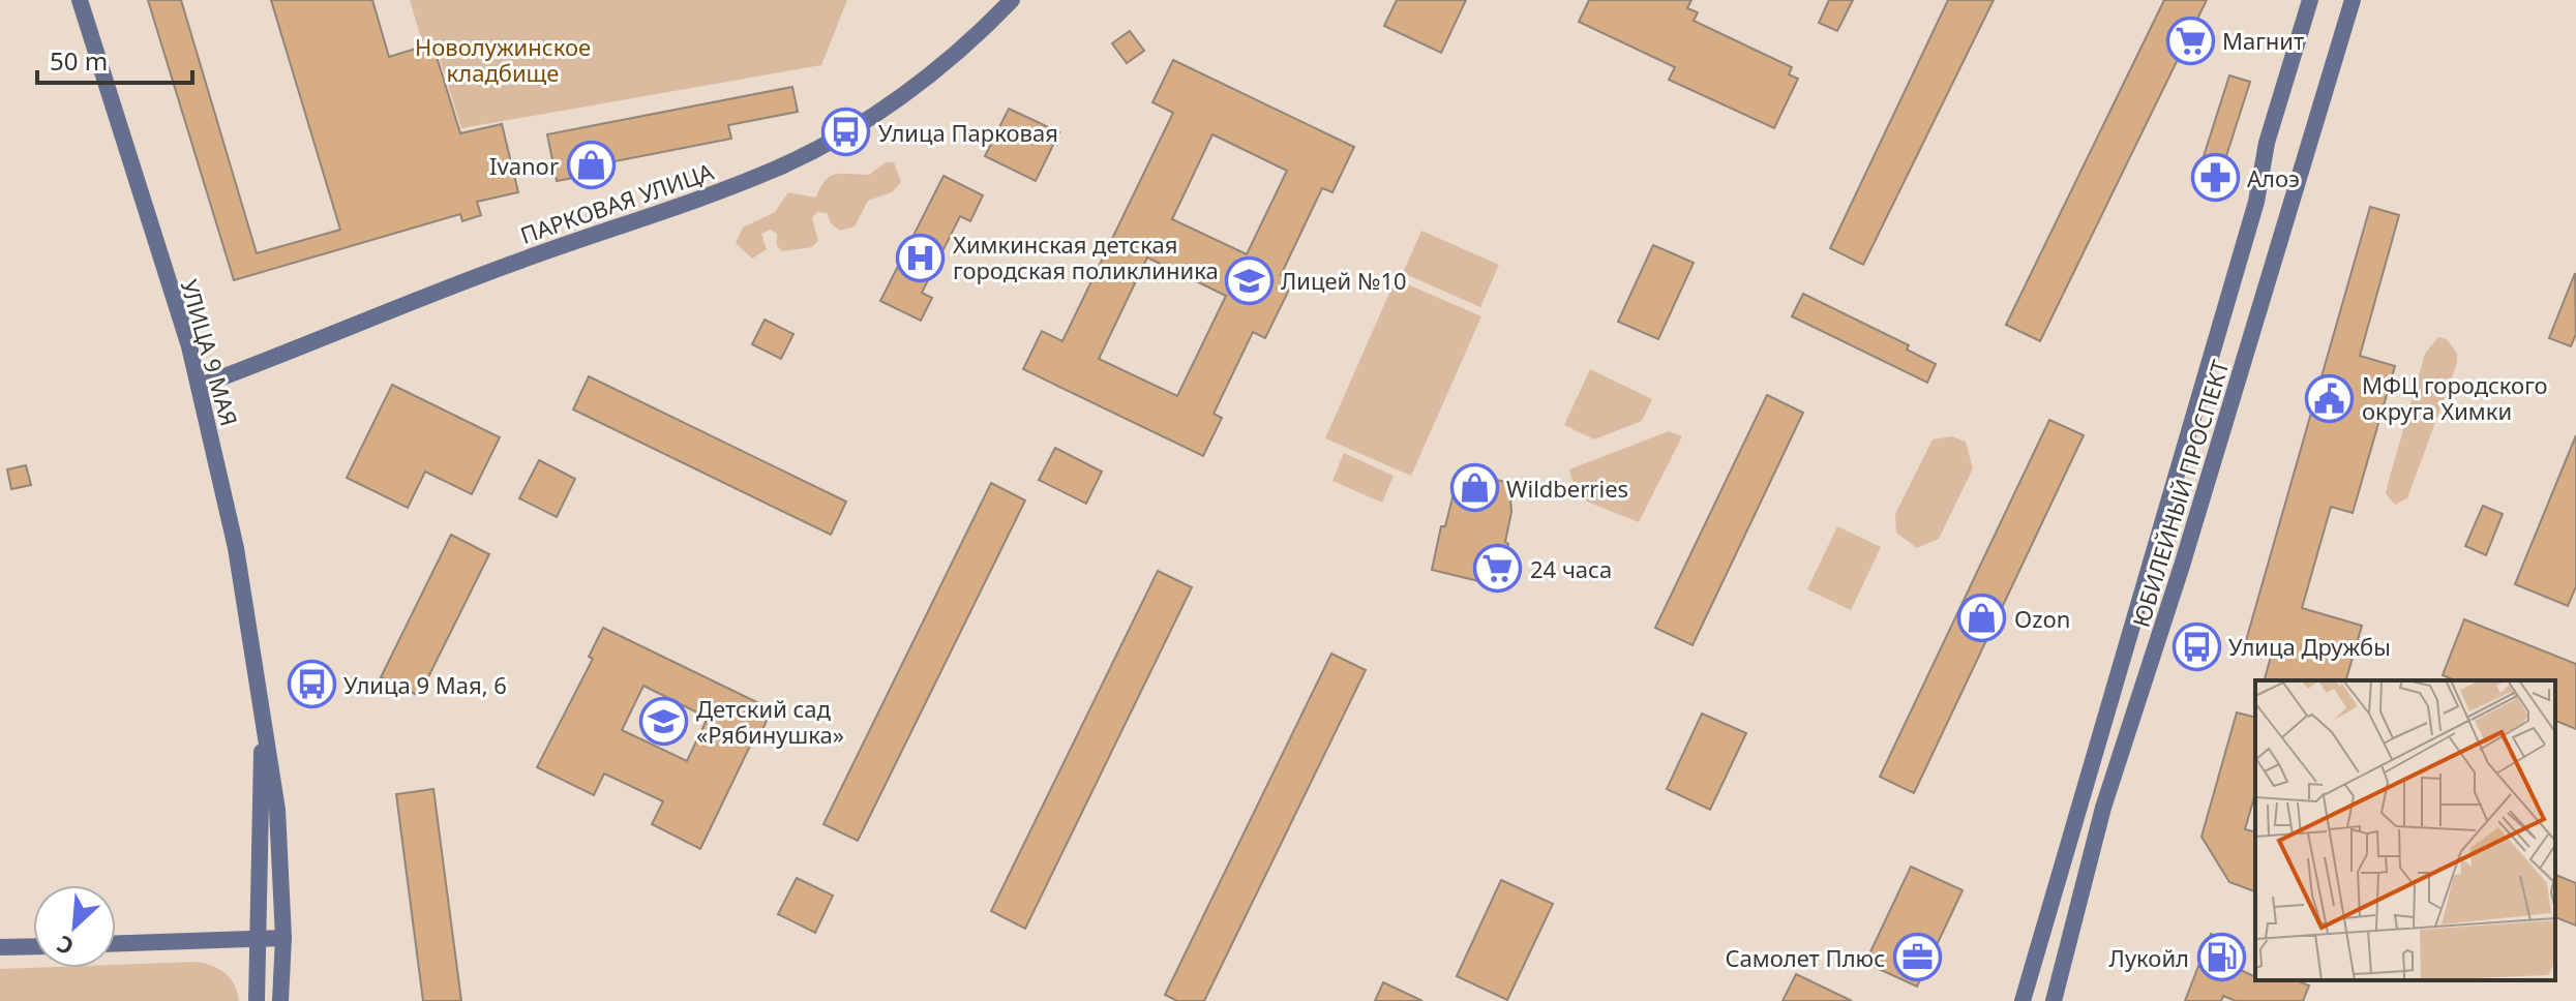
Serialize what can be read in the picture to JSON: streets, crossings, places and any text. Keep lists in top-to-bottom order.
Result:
{
  "streets": {
    "main road": ["ПАРКОВАЯ УЛИЦА", "УЛИЦА 9 МАЯ", "ЮБИЛЕЙНЫЙ ПРОСПЕКТ"]
  },
  "crossings": [
    ["ПАРКОВАЯ УЛИЦА", "УЛИЦА 9 МАЯ"]
  ],
  "parks": ["Новолужинское кладбище"],
  "places": {
    "supermarket": ["Магнит", "24 часа"],
    "bus stop": ["Улица Парковая", "Улица Дружбы", "Улица 9 Мая, 6"],
    "shop": ["Ivanor", "Wildberries", "Ozon"],
    "pharmacy": ["Алоэ"],
    "hospital": ["Химкинская детская городская поликлиника"],
    "school or university": ["Лицей №10", "Детский сад «Рябинушка»"],
    "public building": ["МФЦ городского округа Химки"],
    "office": ["Самолет Плюс"],
    "fuel station": ["Лукойл"]
  },
  "scale_bar": "50 m",
  "north": "bottom left"
}
